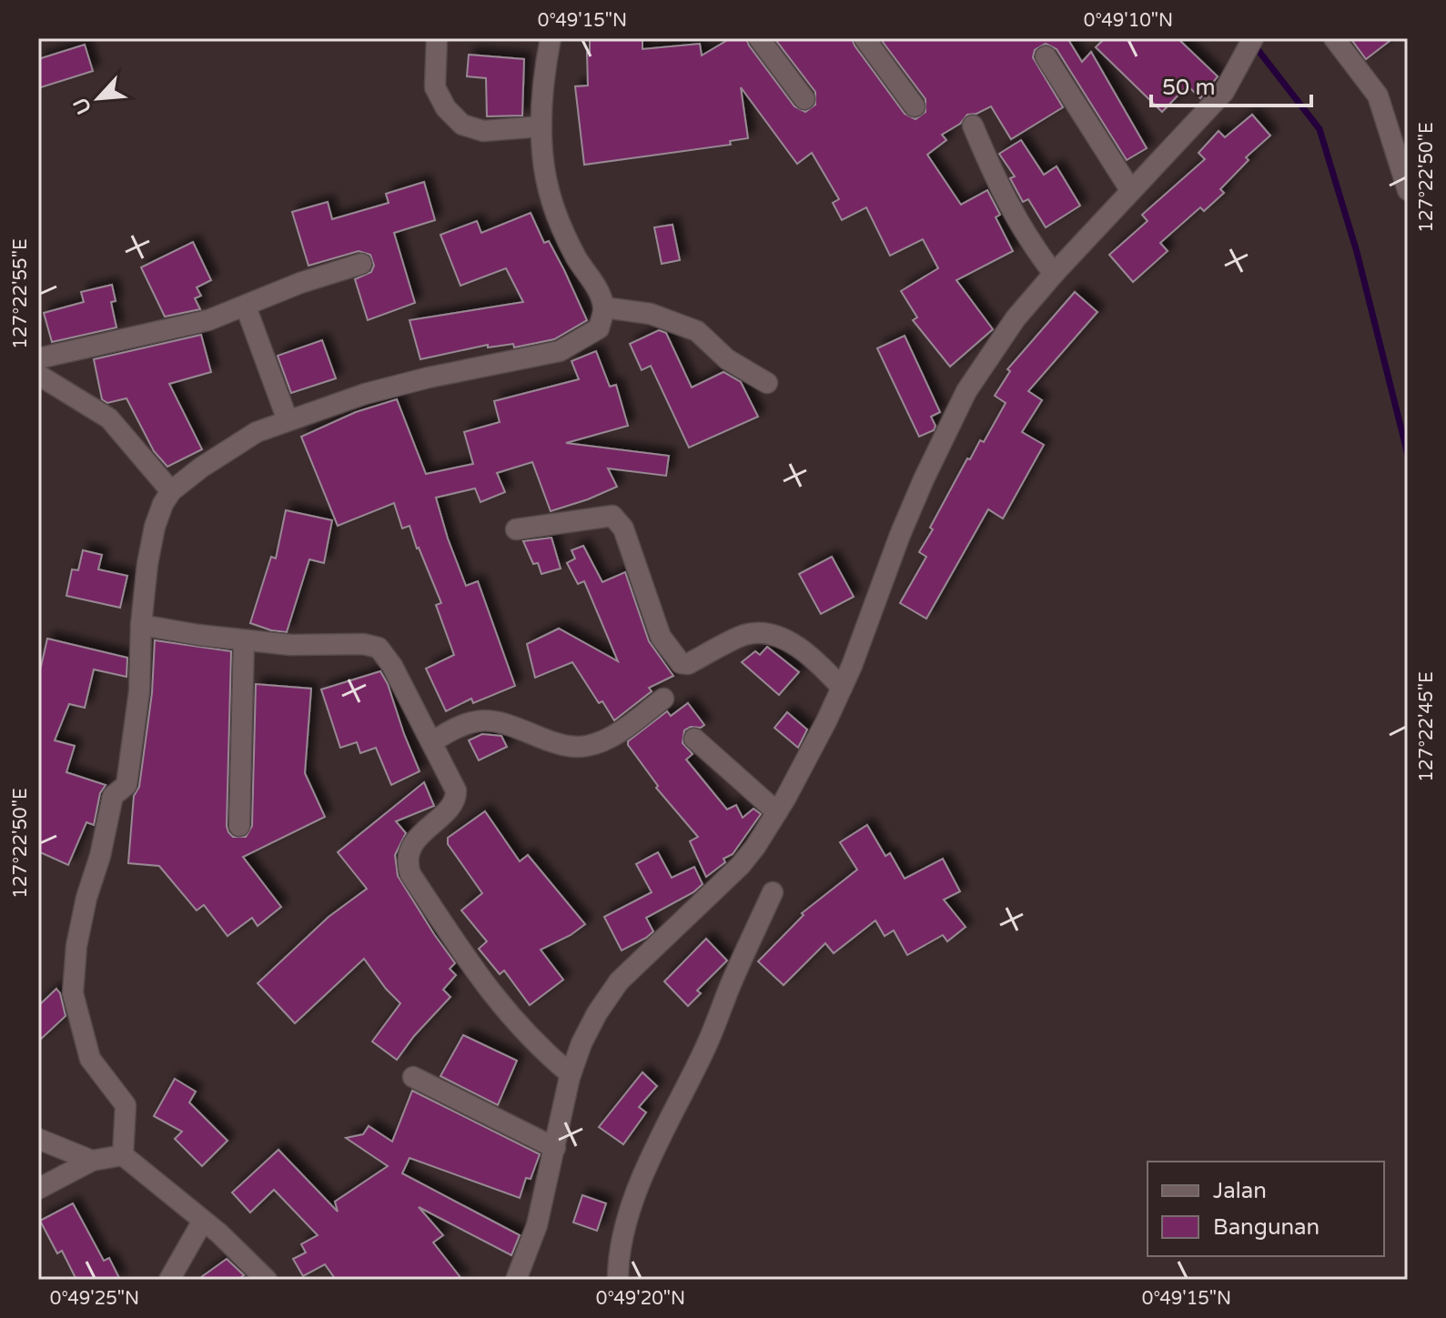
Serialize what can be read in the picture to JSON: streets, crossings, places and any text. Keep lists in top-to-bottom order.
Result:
{
  "legend": ["Jalan", "Bangunan"],
  "scale_bar": "50 m",
  "north": "bottom left",
  "coordinates": [
    "0°49'15\"N",
    "0°49'10\"N",
    "127°22'50\"E",
    "127°22'55\"E",
    "127°22'45\"E",
    "0°49'25\"N",
    "0°49'20\"N"
  ]
}
